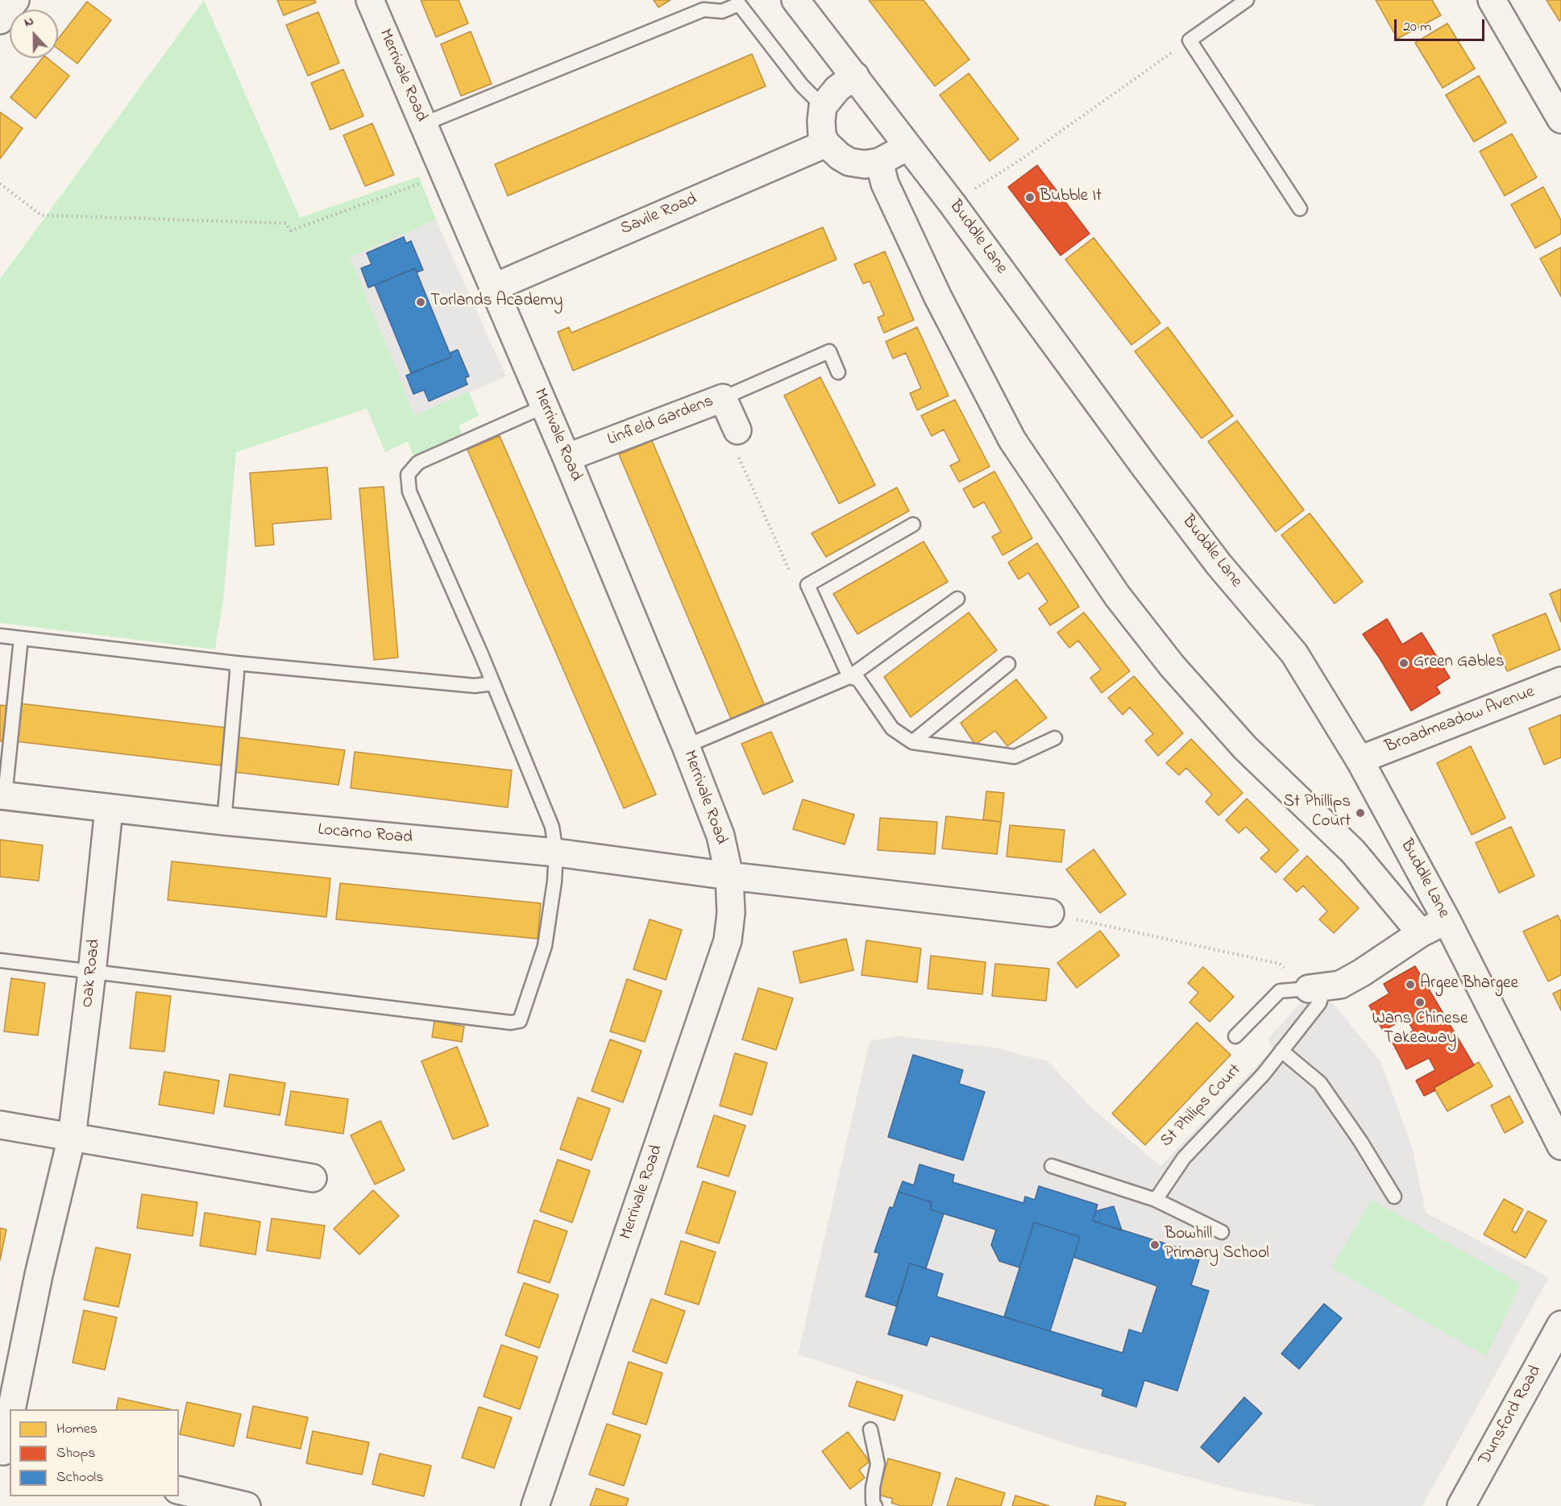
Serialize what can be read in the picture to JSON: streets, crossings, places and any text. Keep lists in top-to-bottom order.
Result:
{
  "streets": {
    "street": [
      "Merrivale Road",
      "Savile Road",
      "Buddle Lane",
      "Linfield Gardens",
      "Broadmeadow Avenue",
      "Locarno Road",
      "Oak Road",
      "Dunsford Road"
    ]
  },
  "crossings": [
    ["Merrivale Road", "Savile Road"],
    ["Merrivale Road", "Linfield Gardens"],
    ["Merrivale Road", "Locarno Road"],
    ["Buddle Lane", "Broadmeadow Avenue"],
    ["Locarno Road", "Oak Road"]
  ],
  "places": [
    "Bubble It",
    "Torlands Academy",
    "Green Gables",
    "St Phillips Court",
    "Argee Bhargee",
    "Wans Chinese Takeaway",
    "Bowhill Primary School"
  ],
  "legend": ["Homes", "Shops", "Schools"],
  "scale_bar": "20 m",
  "north": "top"
}
